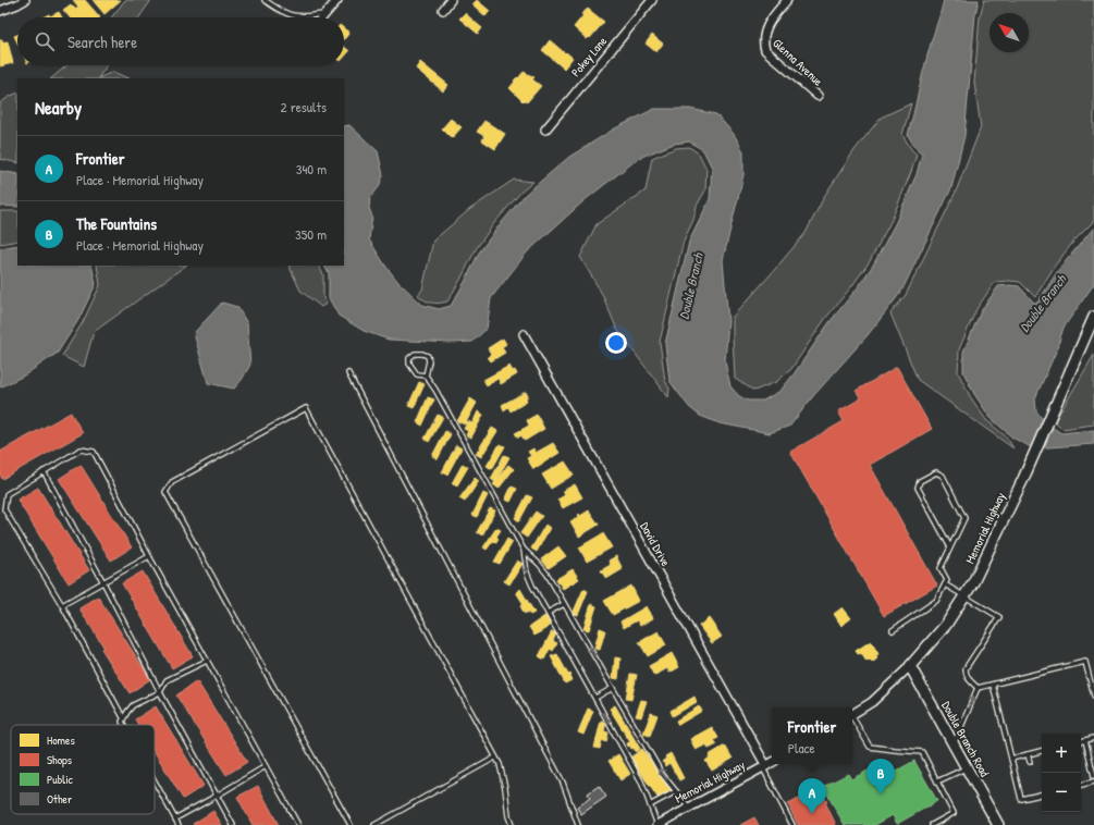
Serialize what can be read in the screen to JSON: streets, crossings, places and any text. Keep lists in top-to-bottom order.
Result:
{
  "streets": {
    "street": [
      "Pokey Lane",
      "Glenna Avenue",
      "Memorial Highway",
      "David Drive",
      "Double Branch Road"
    ]
  },
  "crossings": [
    ["Memorial Highway", "David Drive"],
    ["Memorial Highway", "Double Branch Road"]
  ],
  "water": ["Double Branch"],
  "legend": [
    "Homes",
    "Shops",
    "Public",
    "Other"
  ],
  "north": "top left",
  "page": {
    "search": "Search here",
    "heading": ["Nearby", "2 results"],
    "list": [
      {
        "mark": "A",
        "name": "Frontier",
        "note": "Place · Memorial Highway",
        "value": "340 m"
      },
      {
        "mark": "B",
        "name": "The Fountains",
        "note": "Place · Memorial Highway",
        "value": "350 m"
      }
    ],
    "popup": ["Frontier", "Place"],
    "map_buttons": ["+", "−"],
    "pins": ["B", "A"]
  }
}
